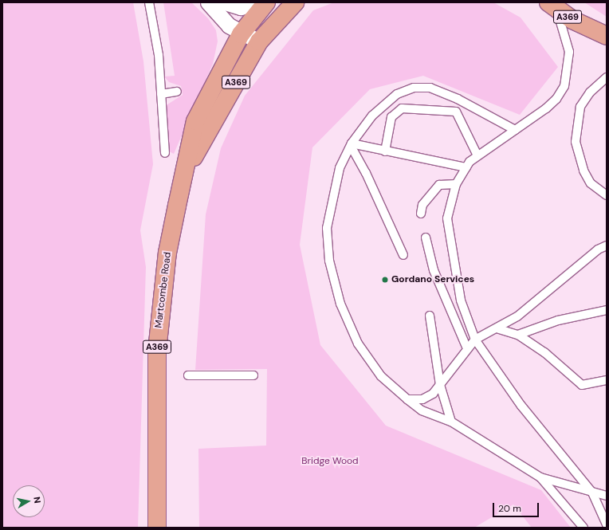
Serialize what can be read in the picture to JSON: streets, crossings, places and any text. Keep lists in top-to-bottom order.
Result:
{
  "streets": {
    "main road": ["A369", "Martcombe Road"]
  },
  "parks": ["Bridge Wood"],
  "places": ["Gordano Services"],
  "scale_bar": "20 m",
  "north": "right"
}
